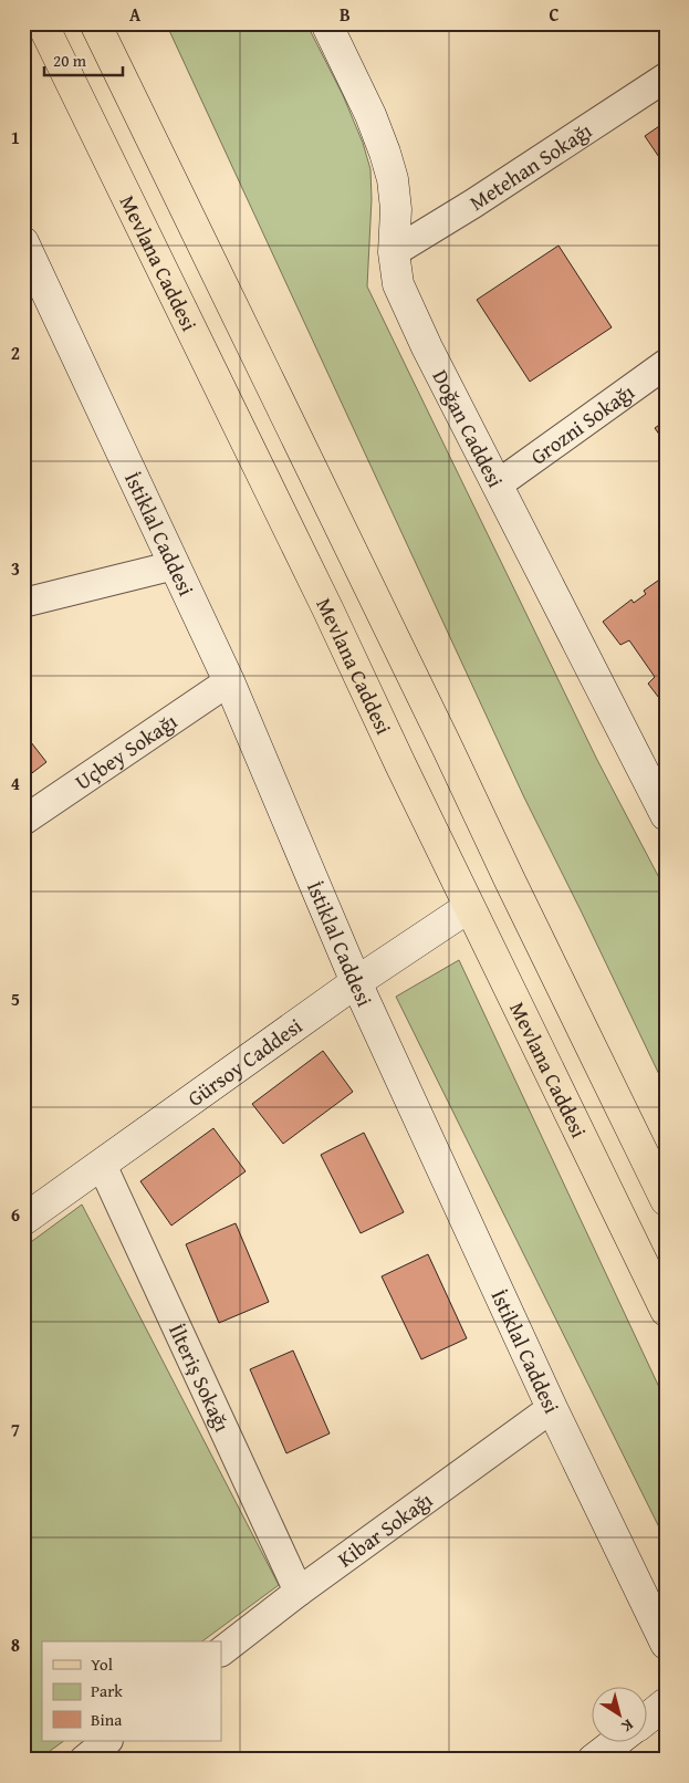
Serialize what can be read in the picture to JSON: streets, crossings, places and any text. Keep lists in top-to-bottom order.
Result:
{
  "streets": {
    "main road": ["Mevlana Caddesi"],
    "street": [
      "Metehan Sokağı",
      "Grozni Sokağı",
      "Doğan Caddesi",
      "İstiklal Caddesi",
      "Uçbey Sokağı",
      "Gürsoy Caddesi",
      "İlteriş Sokağı",
      "Kibar Sokağı"
    ]
  },
  "crossings": [
    ["Metehan Sokağı", "Doğan Caddesi"],
    ["Mevlana Caddesi", "Gürsoy Caddesi"],
    ["Grozni Sokağı", "Doğan Caddesi"],
    ["İstiklal Caddesi", "Uçbey Sokağı"],
    ["İstiklal Caddesi", "Gürsoy Caddesi"],
    ["İstiklal Caddesi", "Kibar Sokağı"],
    ["Gürsoy Caddesi", "İlteriş Sokağı"],
    ["İlteriş Sokağı", "Kibar Sokağı"]
  ],
  "legend": ["Yol", "Park", "Bina"],
  "scale_bar": "20 m",
  "north": "bottom right",
  "grid": {
    "columns": ["A", "B", "C"],
    "rows": [
      "1",
      "2",
      "3",
      "4",
      "5",
      "6",
      "7",
      "8"
    ]
  }
}
